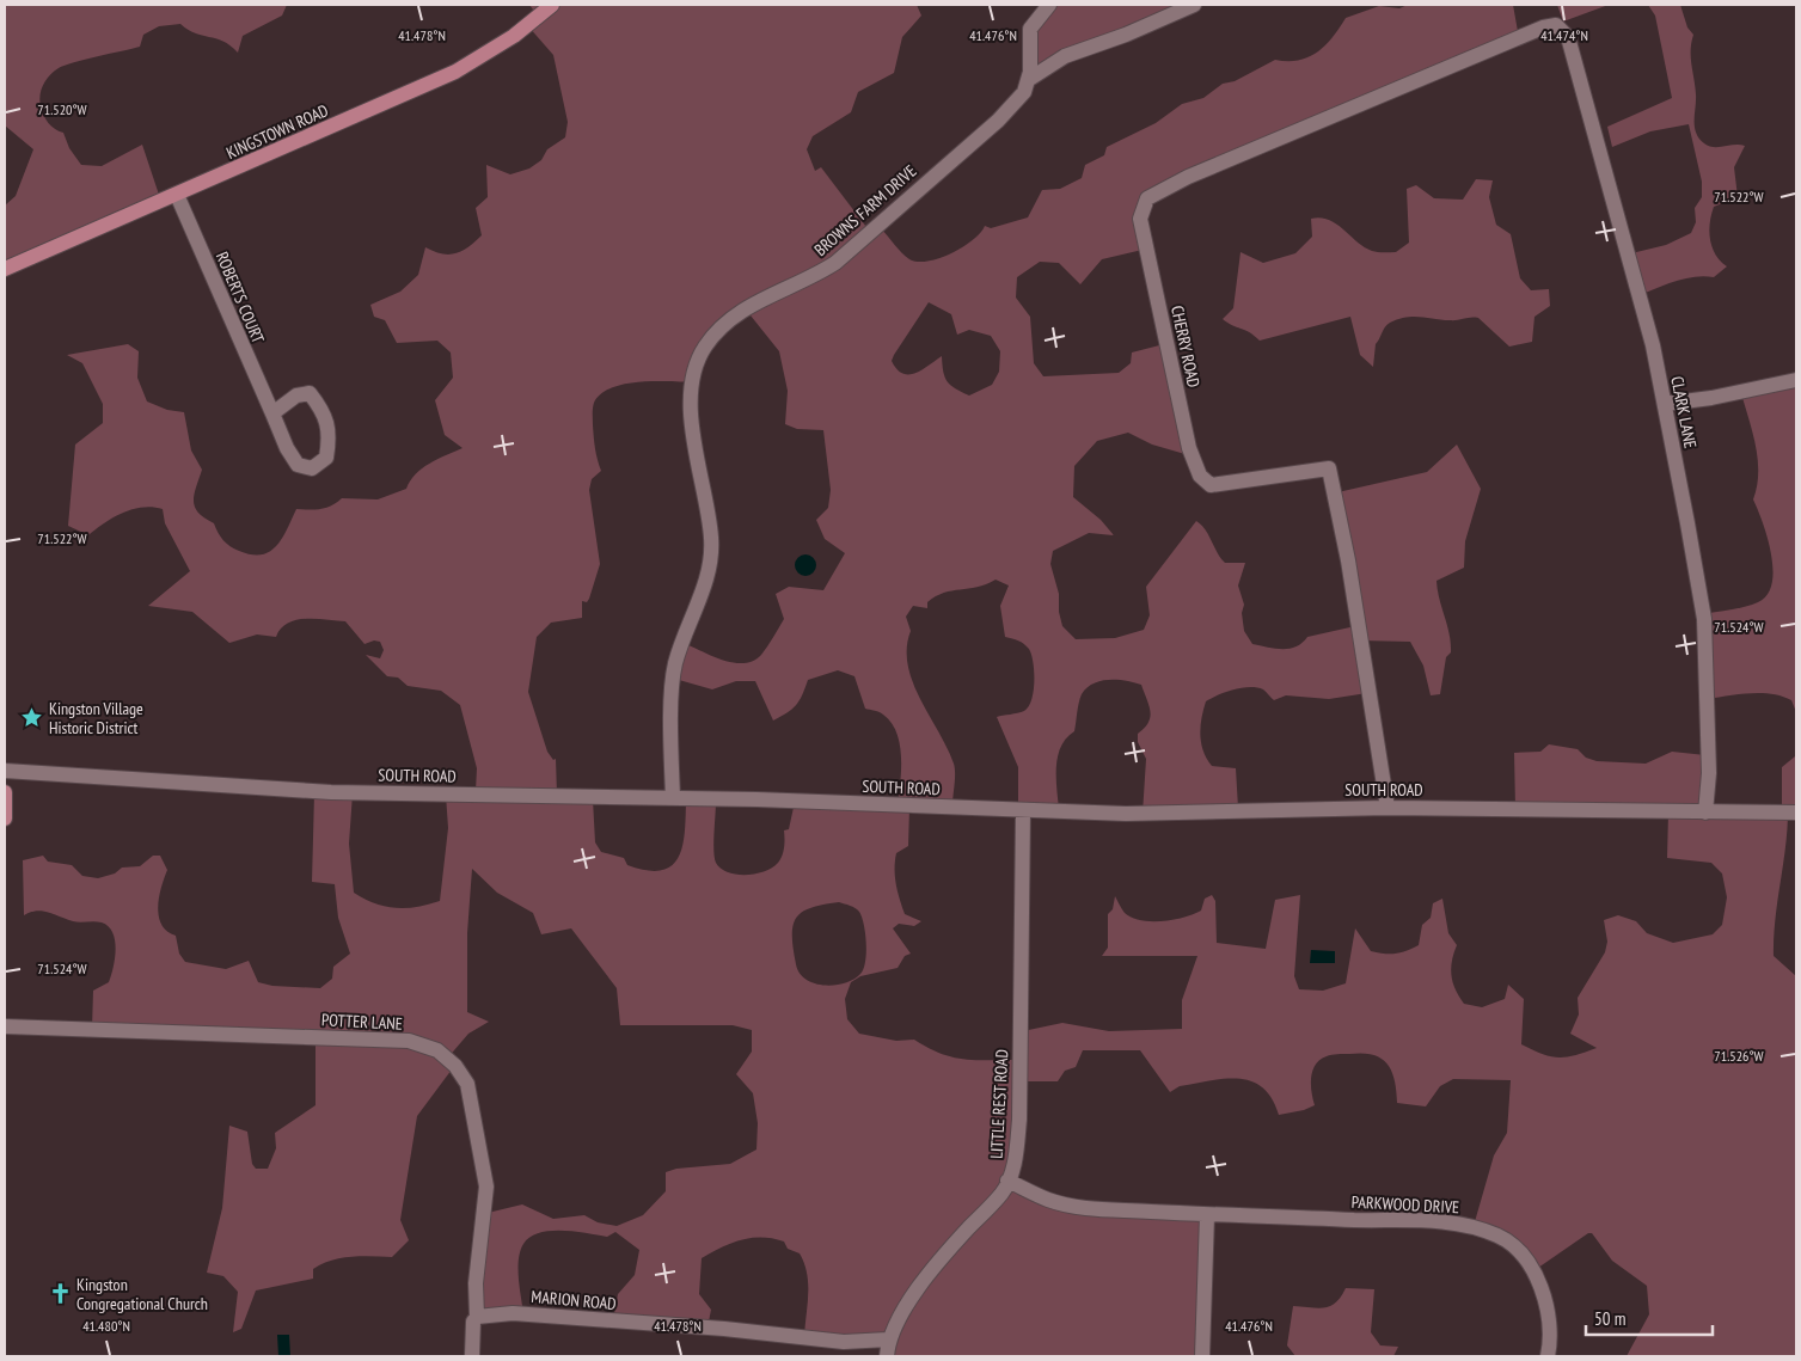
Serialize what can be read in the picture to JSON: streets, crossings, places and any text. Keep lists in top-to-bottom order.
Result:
{
  "streets": {
    "main road": ["KINGSTOWN ROAD"],
    "street": [
      "BROWNS FARM DRIVE",
      "ROBERTS COURT",
      "CHERRY ROAD",
      "CLARK LANE",
      "SOUTH ROAD",
      "POTTER LANE",
      "LITTLE REST ROAD",
      "PARKWOOD DRIVE",
      "MARION ROAD"
    ]
  },
  "crossings": [
    ["KINGSTOWN ROAD", "ROBERTS COURT"],
    ["BROWNS FARM DRIVE", "SOUTH ROAD"],
    ["CHERRY ROAD", "CLARK LANE"],
    ["CHERRY ROAD", "SOUTH ROAD"],
    ["CLARK LANE", "SOUTH ROAD"],
    ["SOUTH ROAD", "LITTLE REST ROAD"],
    ["POTTER LANE", "MARION ROAD"],
    ["LITTLE REST ROAD", "PARKWOOD DRIVE"],
    ["LITTLE REST ROAD", "MARION ROAD"]
  ],
  "places": {
    "place": ["Kingston Village Historic District"],
    "church": ["Kingston Congregational Church"]
  },
  "scale_bar": "50 m",
  "coordinates": [
    "41.476°N",
    "41.474°N",
    "41.478°N",
    "71.520°W",
    "71.522°W",
    "71.524°W",
    "71.526°W",
    "41.480°N"
  ]
}
